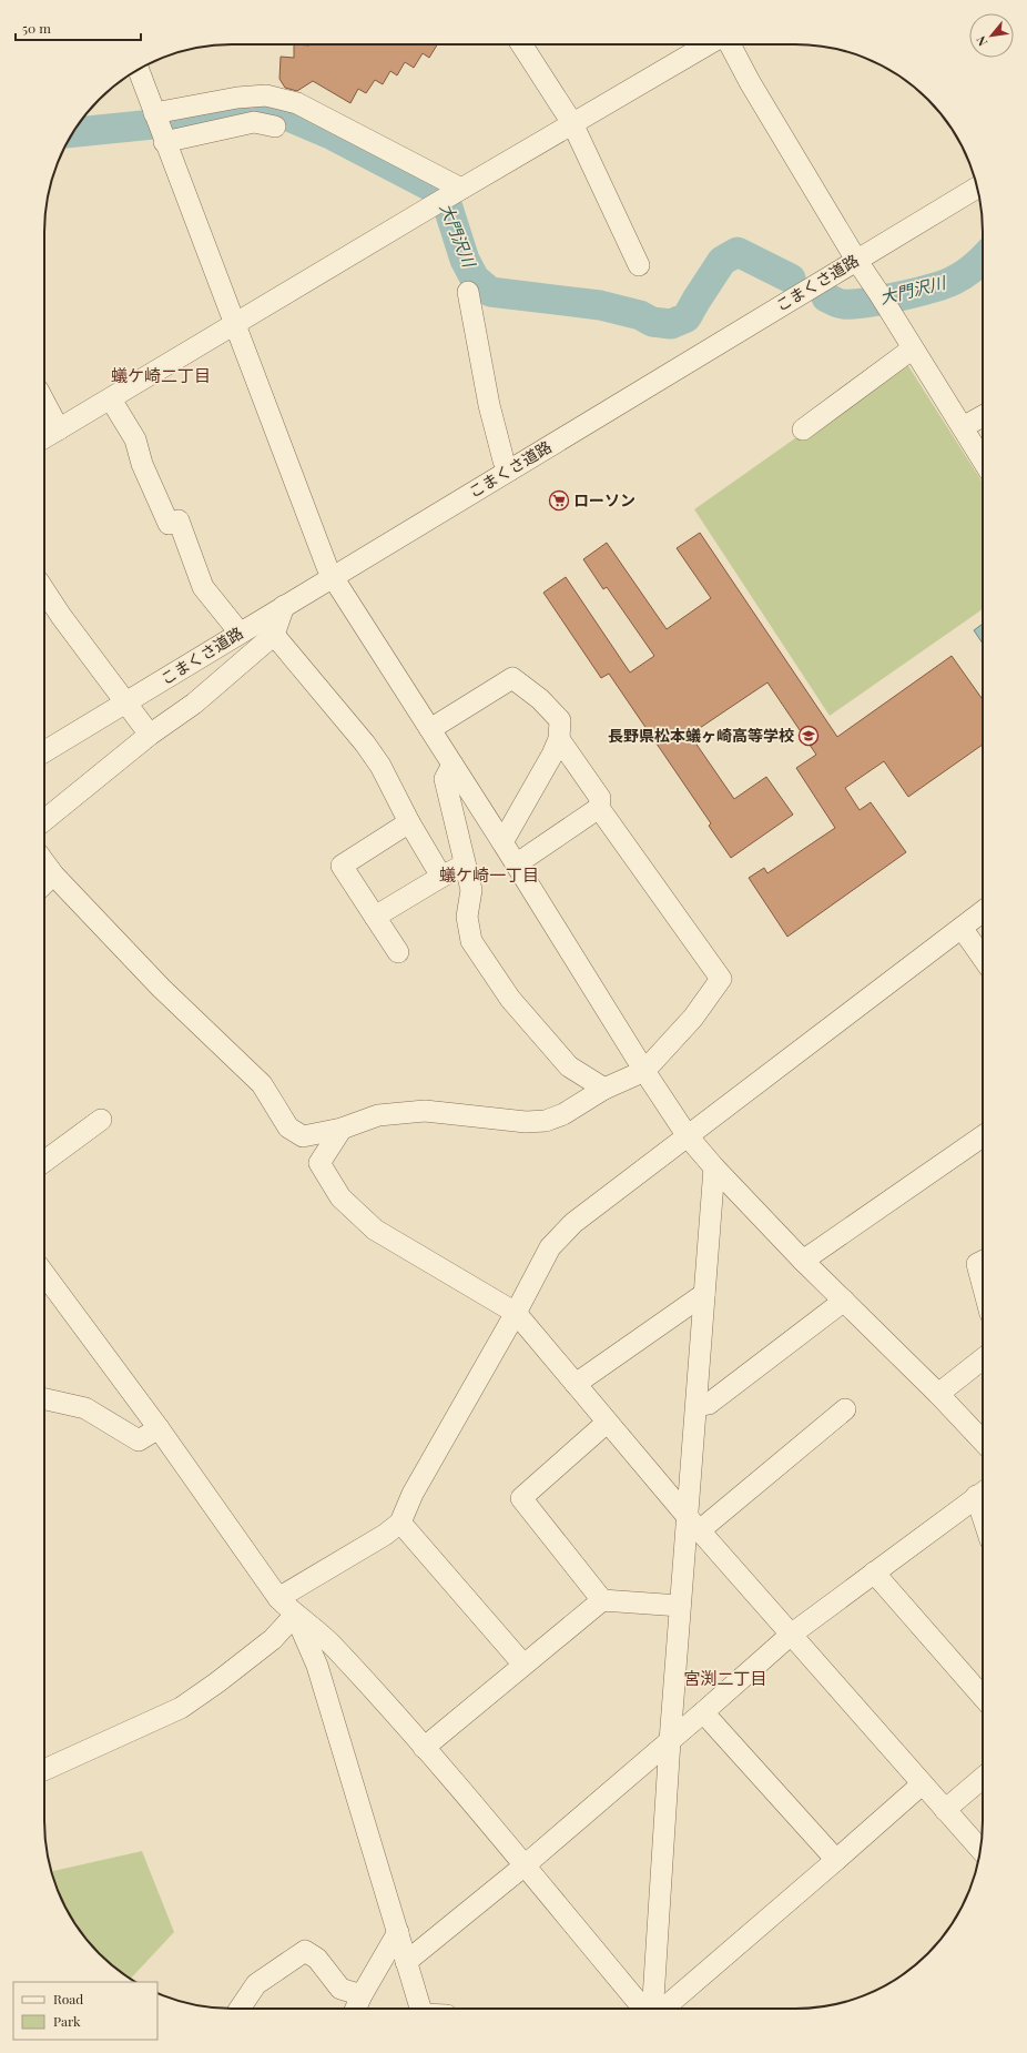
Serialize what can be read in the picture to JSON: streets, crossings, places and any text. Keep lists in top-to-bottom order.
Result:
{
  "streets": {
    "street": ["こまくさ道路"]
  },
  "districts": ["蟻ケ崎二丁目", "蟻ケ崎一丁目", "宮渕二丁目"],
  "water": ["大門沢川"],
  "places": {
    "supermarket": ["ローソン"],
    "school or university": ["長野県松本蟻ヶ崎高等学校"]
  },
  "legend": ["Road", "Park"],
  "scale_bar": "50 m",
  "north": "bottom left"
}
